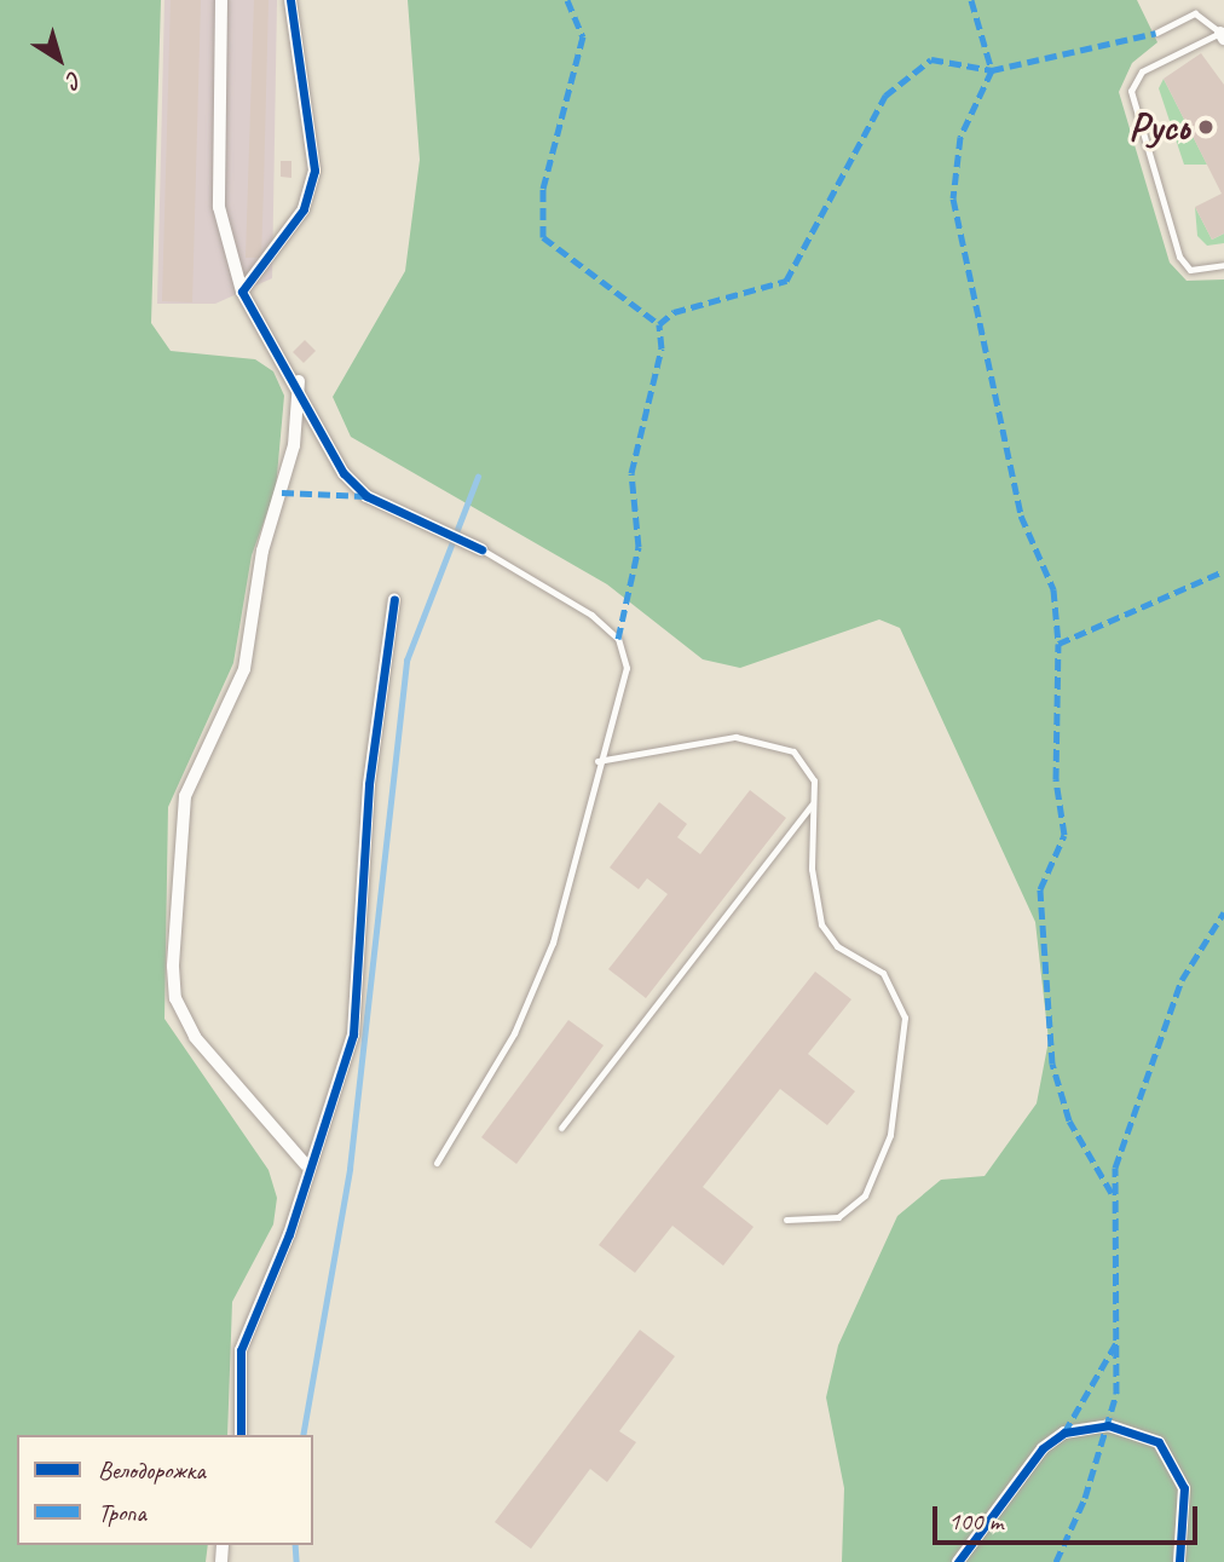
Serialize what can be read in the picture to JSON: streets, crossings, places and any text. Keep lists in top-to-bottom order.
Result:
{
  "places": ["Русь"],
  "legend": ["Велодорожка", "Тропа"],
  "scale_bar": "100 m",
  "north": "bottom right"
}
